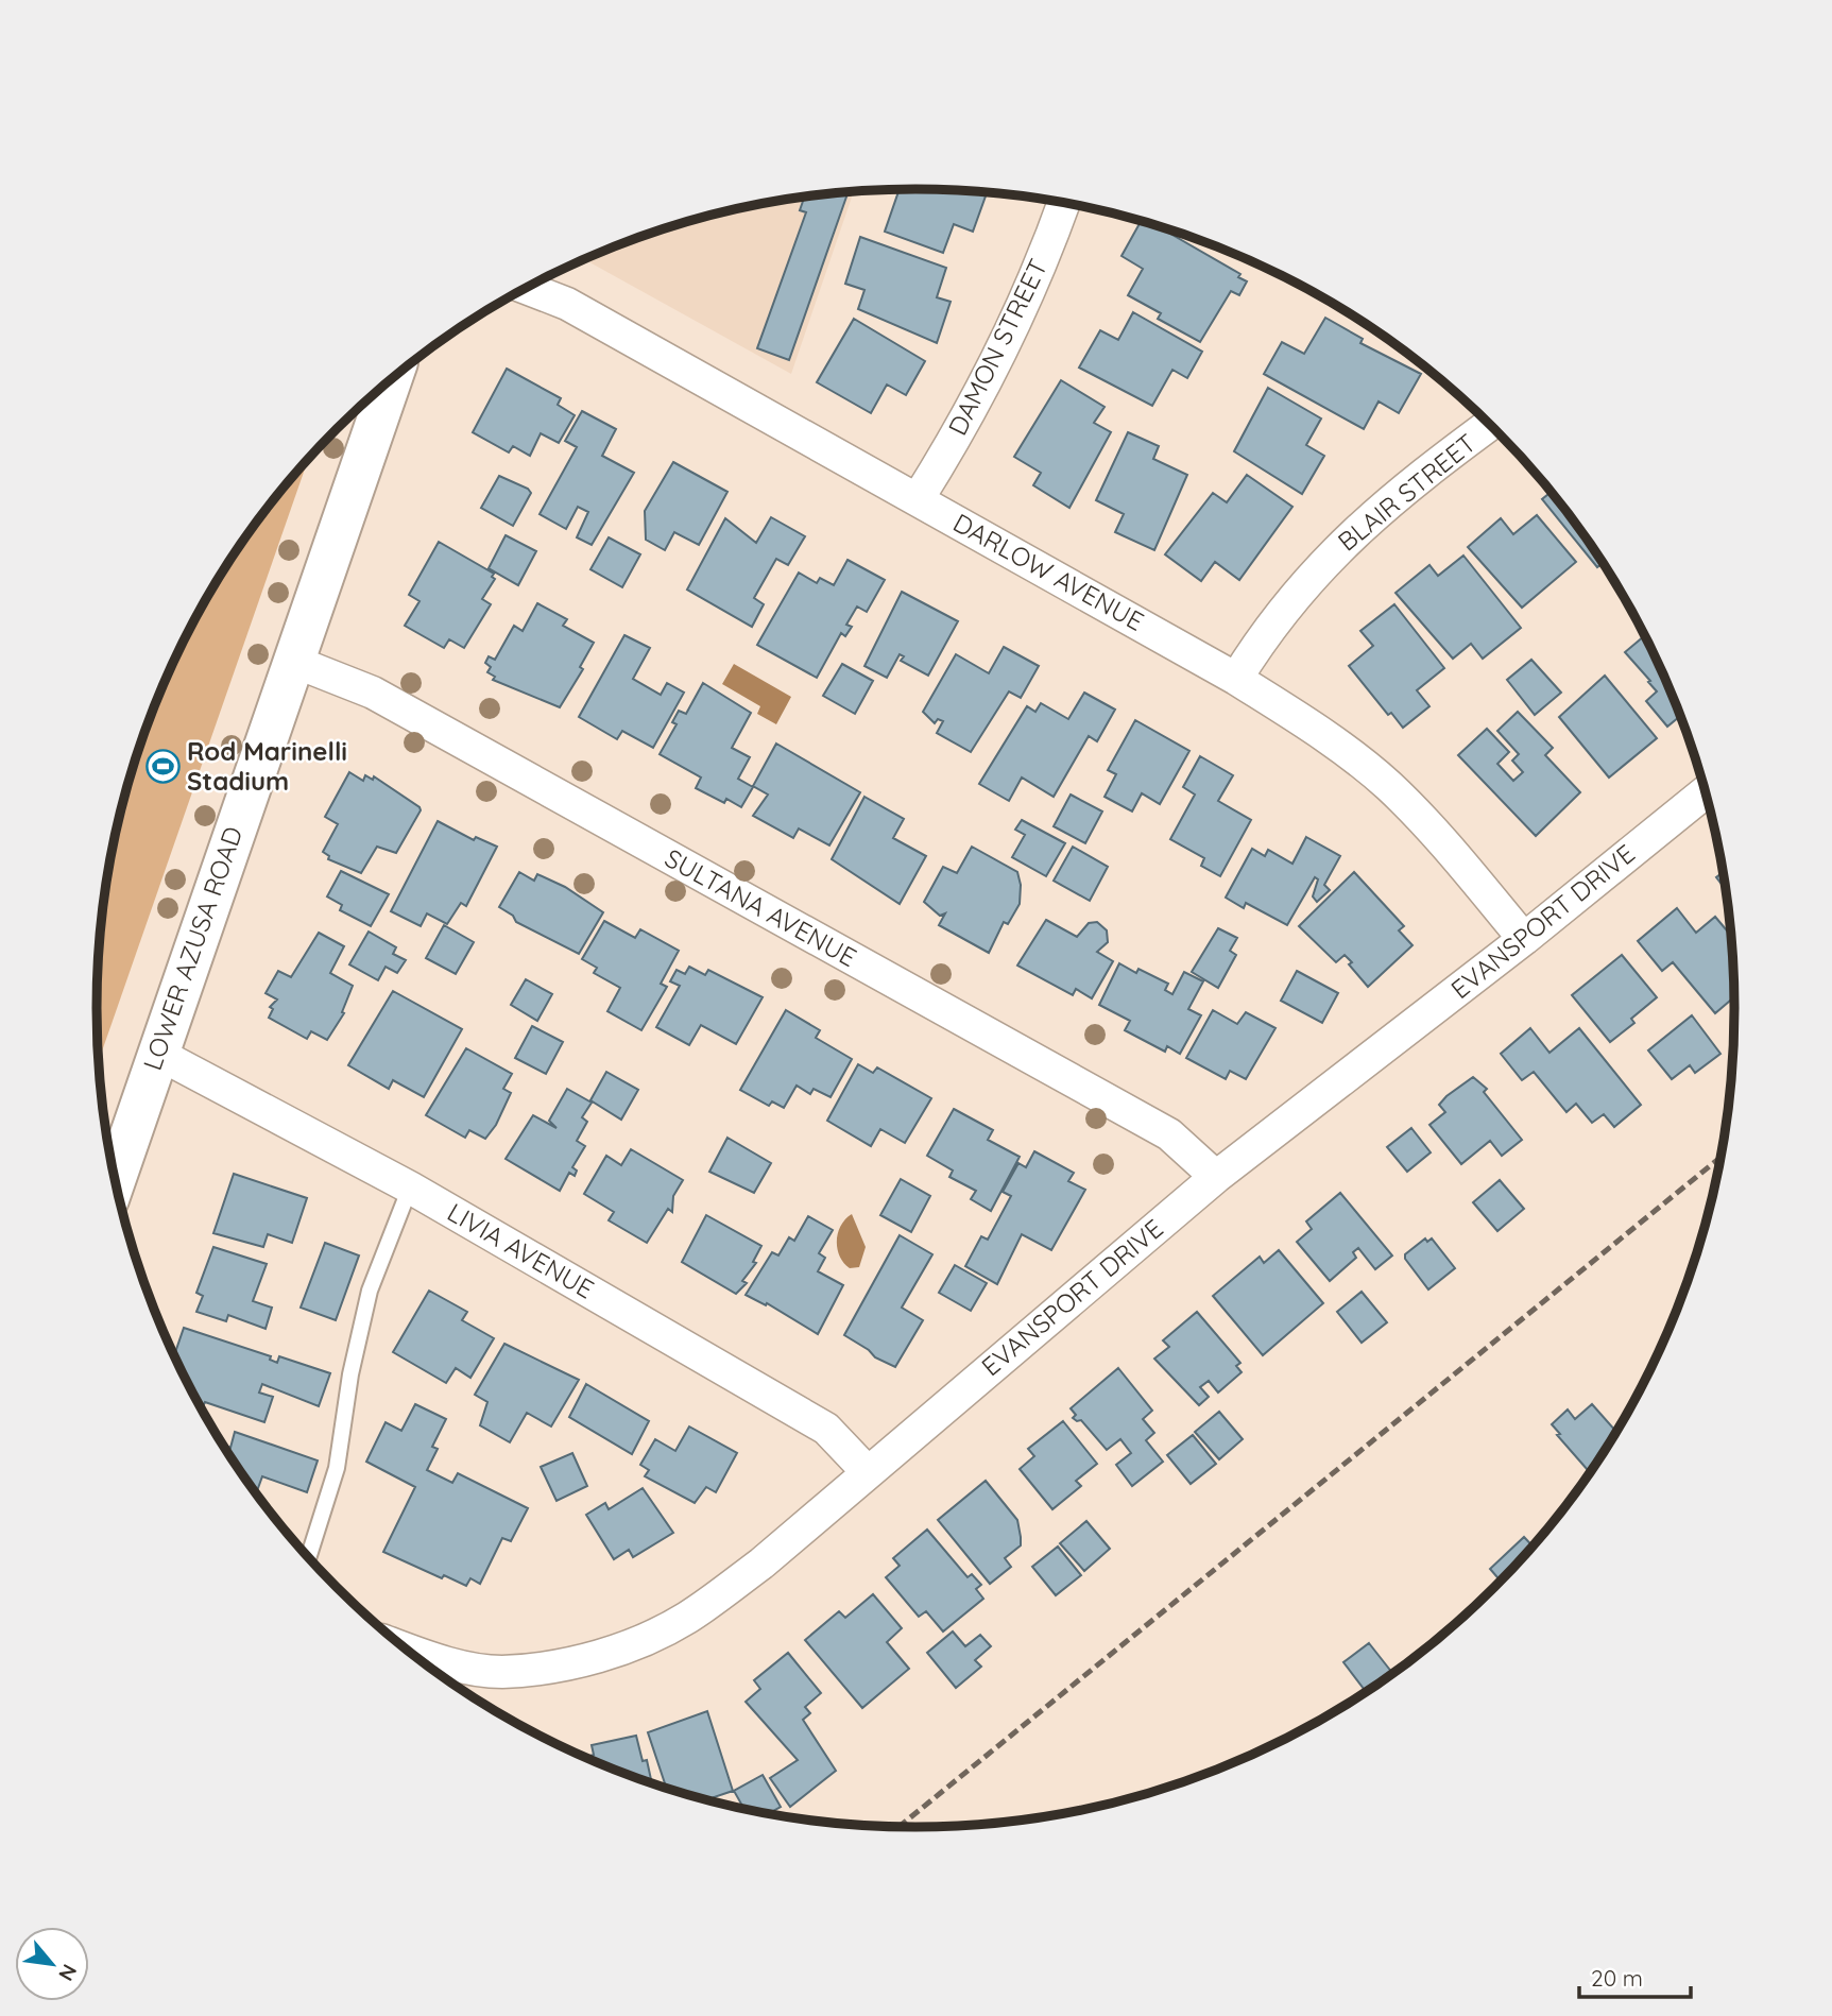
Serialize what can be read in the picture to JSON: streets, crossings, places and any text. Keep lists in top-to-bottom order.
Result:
{
  "streets": {
    "main road": ["LOWER AZUSA ROAD"],
    "street": [
      "DAMON STREET",
      "BLAIR STREET",
      "DARLOW AVENUE",
      "SULTANA AVENUE",
      "EVANSPORT DRIVE",
      "LIVIA AVENUE"
    ]
  },
  "crossings": [
    ["DAMON STREET", "DARLOW AVENUE"],
    ["BLAIR STREET", "DARLOW AVENUE"],
    ["DARLOW AVENUE", "EVANSPORT DRIVE"],
    ["SULTANA AVENUE", "EVANSPORT DRIVE"],
    ["SULTANA AVENUE", "LOWER AZUSA ROAD"],
    ["EVANSPORT DRIVE", "LIVIA AVENUE"],
    ["LOWER AZUSA ROAD", "LIVIA AVENUE"]
  ],
  "places": {
    "sports": ["Rod Marinelli Stadium"]
  },
  "scale_bar": "20 m",
  "north": "bottom right"
}
